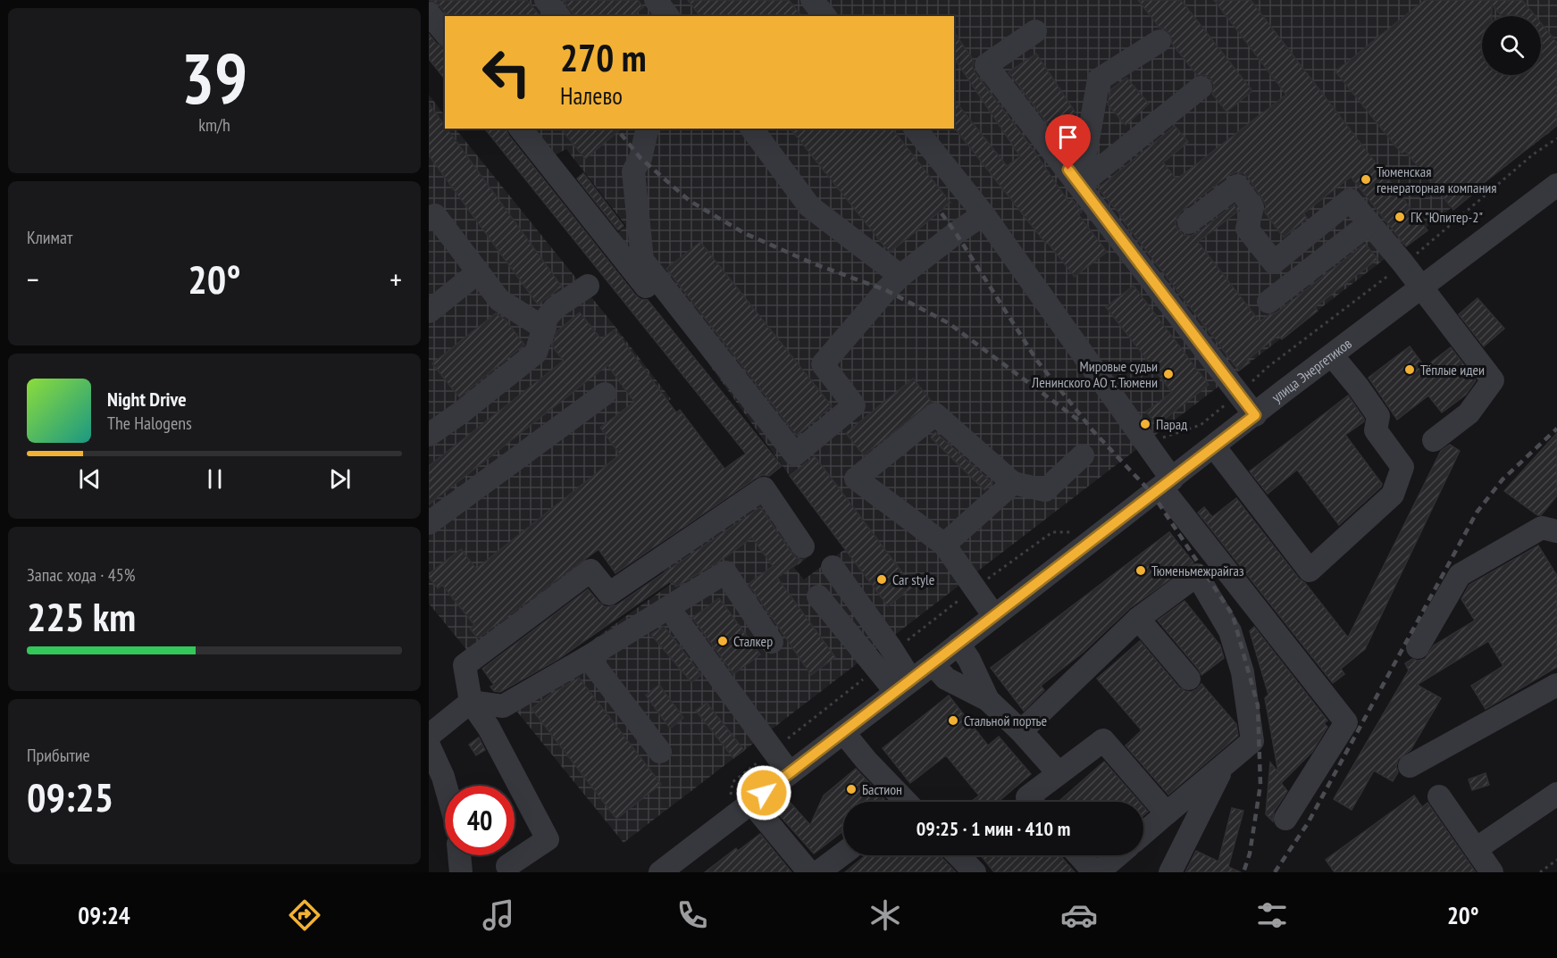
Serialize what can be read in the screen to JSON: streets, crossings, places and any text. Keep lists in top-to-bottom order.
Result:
{
  "streets": {
    "street": ["улица Энергетиков"]
  },
  "places": [
    "Тюменская генераторная компания",
    "ГК \"Юпитер-2\"",
    "Тёплые идеи",
    "Мировые судьи Ленинского АО т. Тюмени",
    "Парад",
    "Тюменьмежрайгаз",
    "Car style",
    "Сталкер",
    "Стальной портье",
    "Бастион"
  ],
  "page": {
    "tile": [
      ["39", "km/h"],
      "Климат",
      ["Запас хода · 45%", "225 km"],
      ["Прибытие", "09:25"]
    ],
    "turn": ["270 m", "Налево"],
    "heat": ["−", "20°", "+"],
    "song": ["Night Drive", "The Halogens"],
    "limit": "40",
    "trip": "09:25 · 1 мин · 410 m",
    "tabs": ["09:24", "20°"]
  }
}
